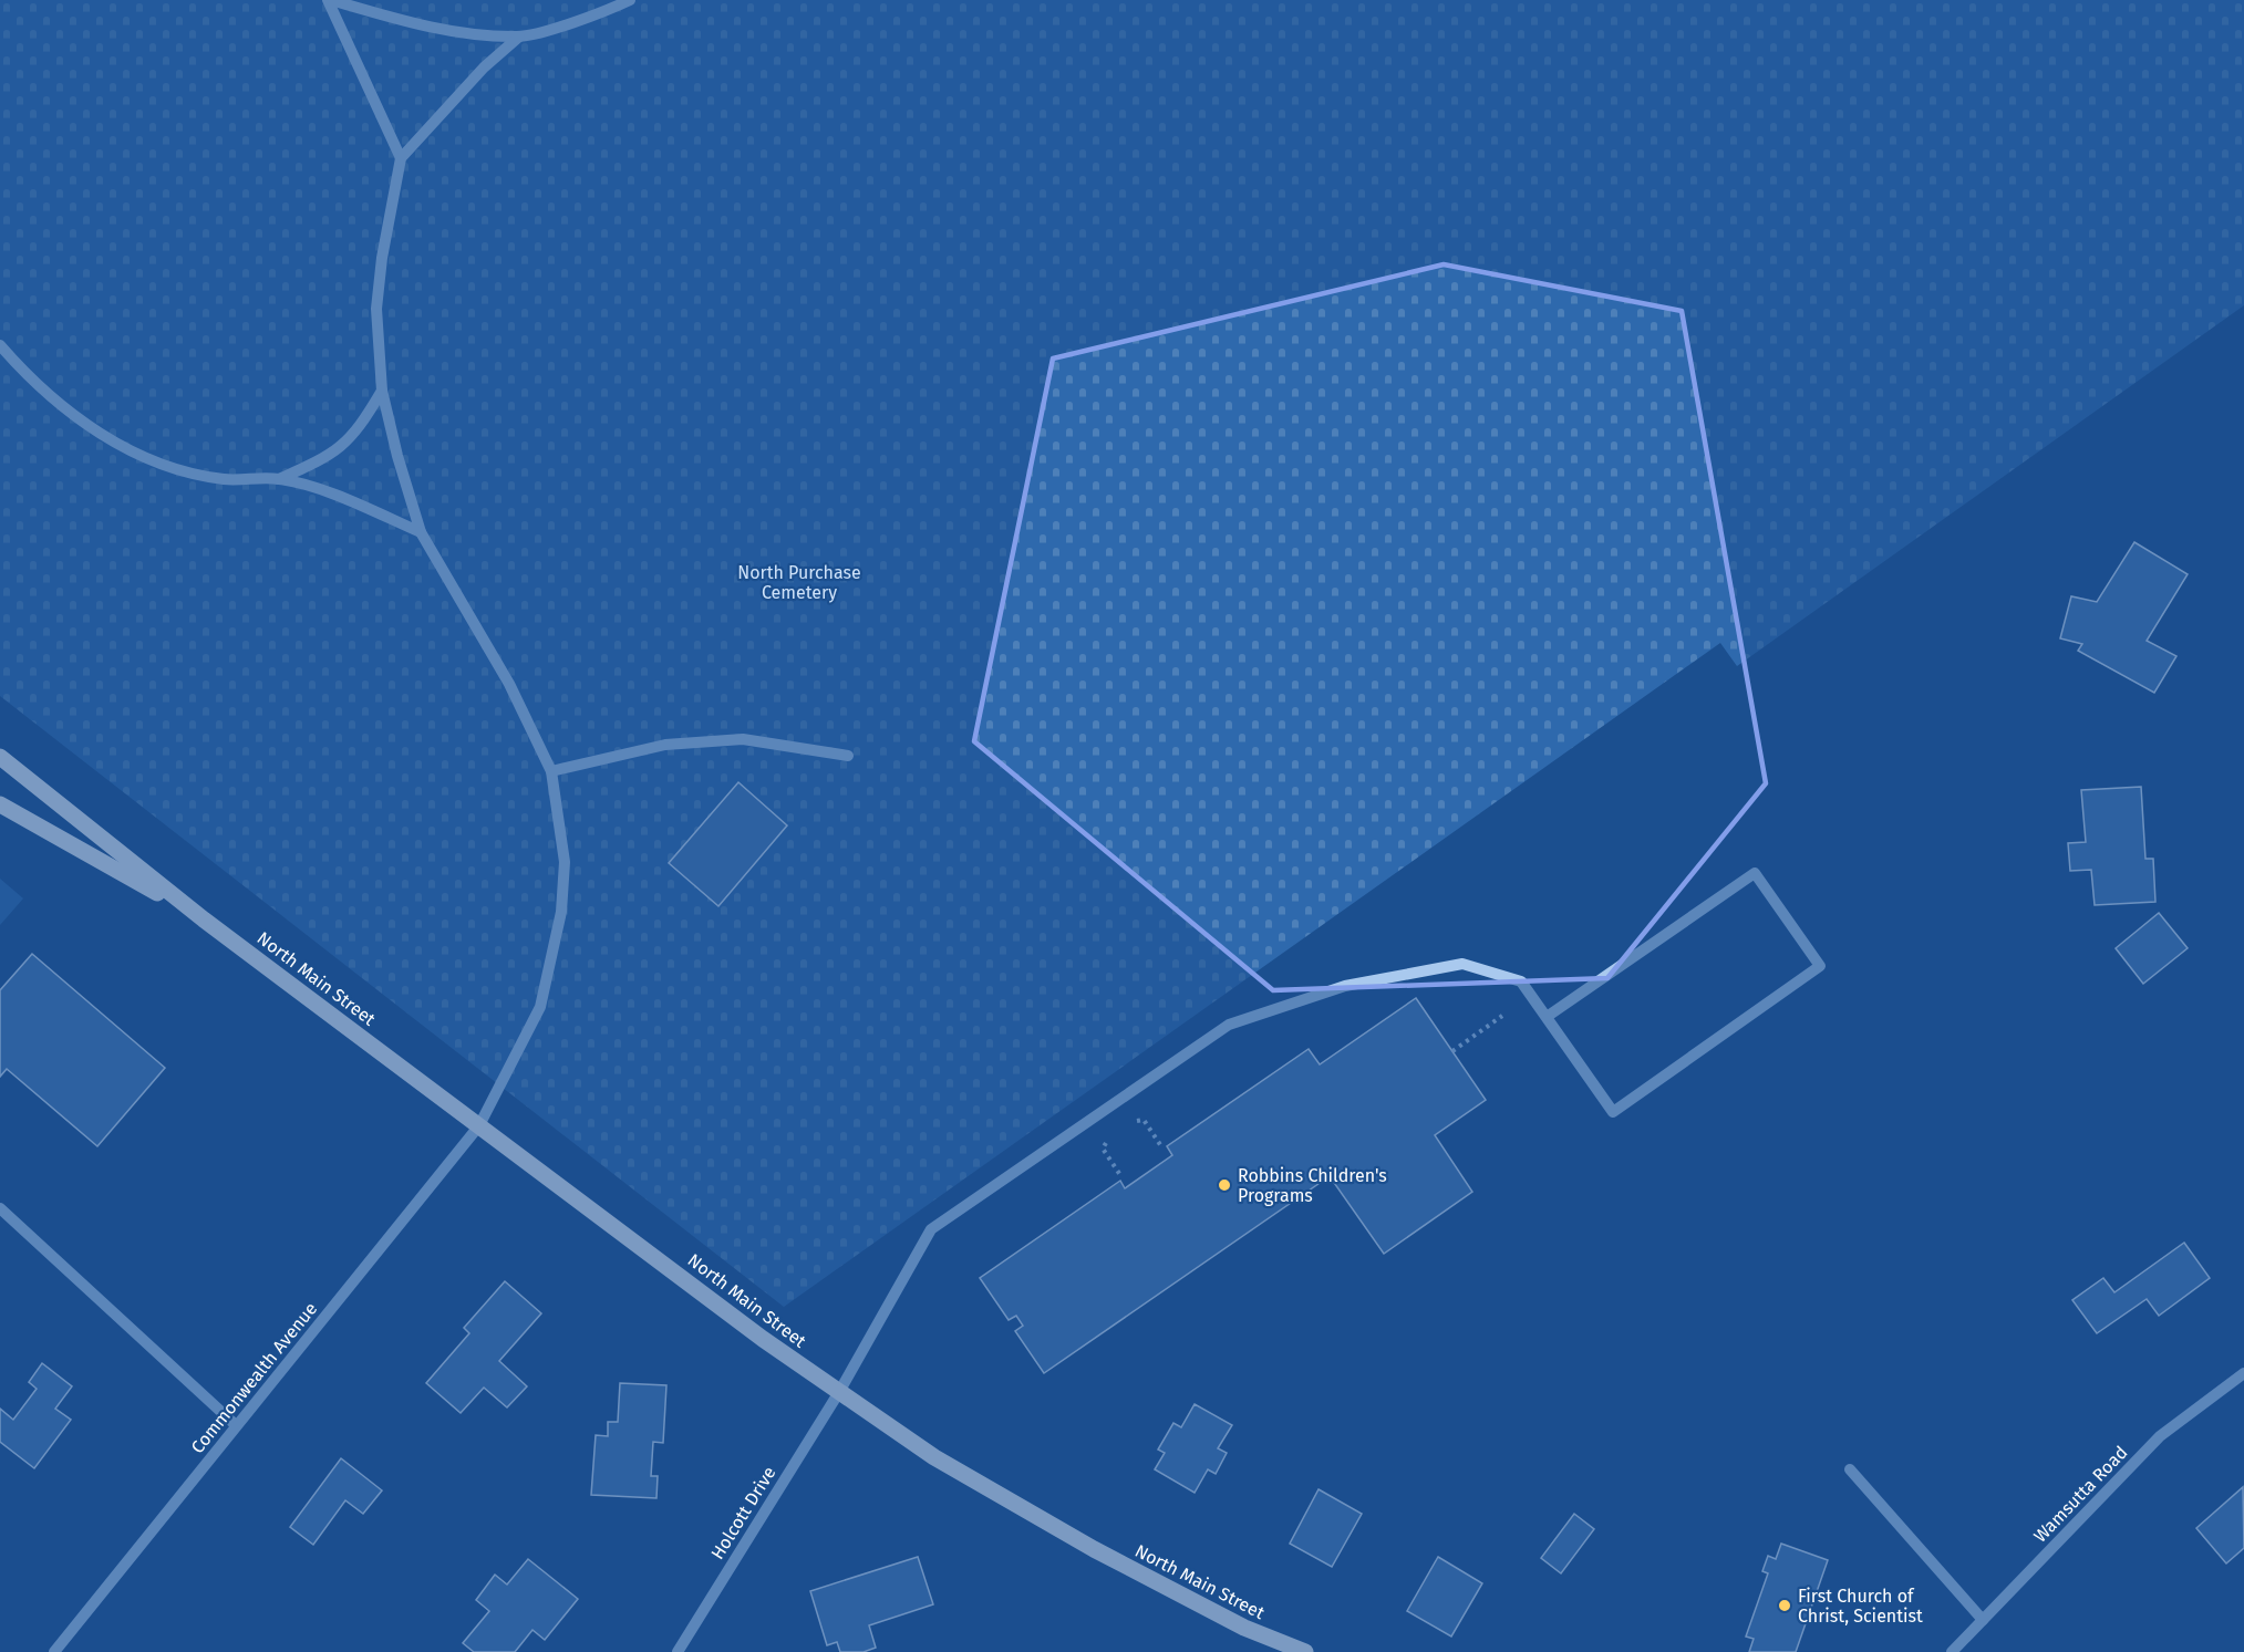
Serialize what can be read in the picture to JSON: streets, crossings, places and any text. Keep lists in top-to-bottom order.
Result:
{
  "streets": {
    "main road": ["North Main Street"],
    "street": ["Commonwealth Avenue", "Wamsutta Road", "Holcott Drive"]
  },
  "crossings": [
    ["North Main Street", "Commonwealth Avenue"],
    ["North Main Street", "Holcott Drive"]
  ],
  "parks": ["North Purchase Cemetery"],
  "places": ["Robbins Children's Programs", "First Church of Christ, Scientist"]
}
